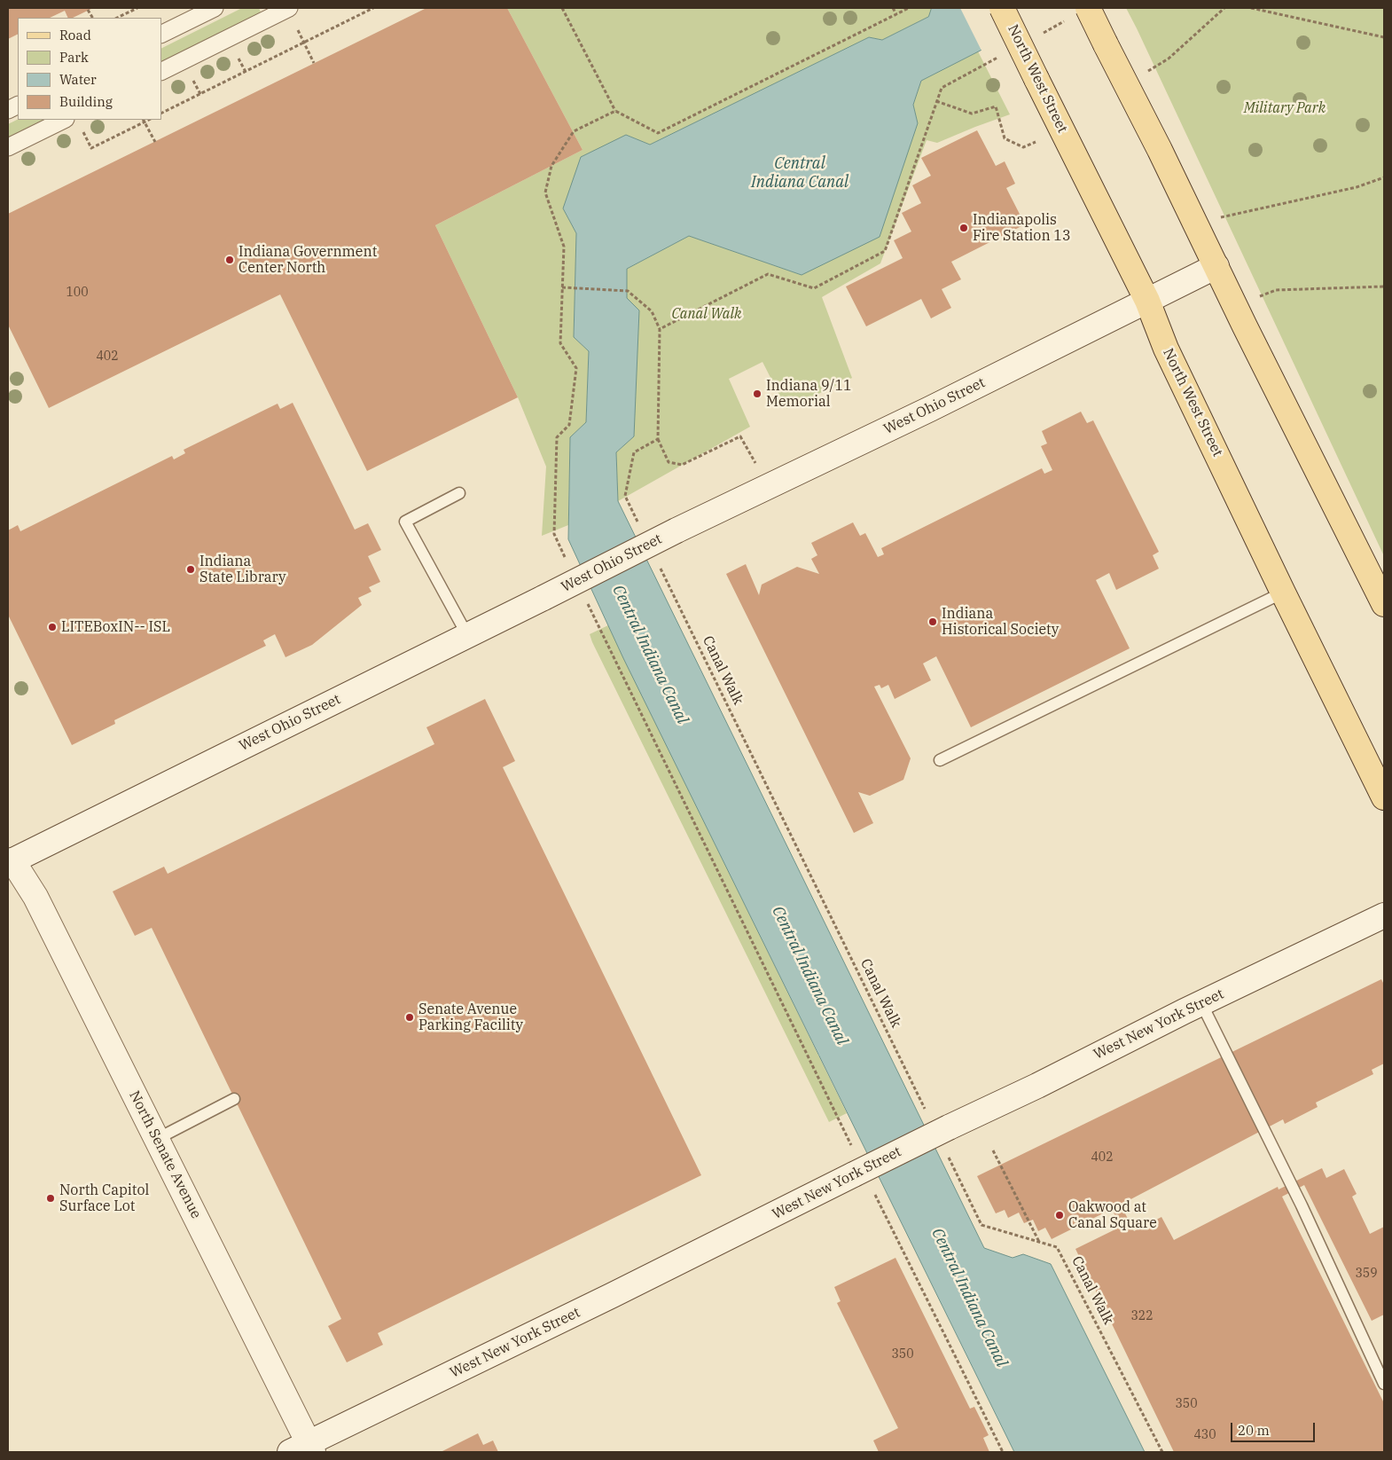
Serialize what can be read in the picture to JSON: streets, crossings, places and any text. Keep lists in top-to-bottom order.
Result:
{
  "streets": {
    "main road": [
      "North West Street",
      "West Ohio Street",
      "West New York Street",
      "North Senate Avenue"
    ],
    "path": ["Canal Walk"]
  },
  "crossings": [
    ["North West Street", "West Ohio Street"],
    ["West Ohio Street", "North Senate Avenue"],
    ["West New York Street", "North Senate Avenue"]
  ],
  "water": ["Central Indiana Canal"],
  "parks": ["Military Park", "Canal Walk"],
  "places": [
    "Indianapolis Fire Station 13",
    "Indiana Government Center North",
    "Indiana 9/11 Memorial",
    "Indiana State Library",
    "Indiana Historical Society",
    "LITEBoxIN-- ISL",
    "Senate Avenue Parking Facility",
    "North Capitol Surface Lot",
    "Oakwood at Canal Square"
  ],
  "house_numbers": [
    "100",
    "402",
    "402",
    "359",
    "322",
    "350",
    "350",
    "430"
  ],
  "legend": [
    "Road",
    "Park",
    "Water",
    "Building"
  ],
  "scale_bar": "20 m"
}
